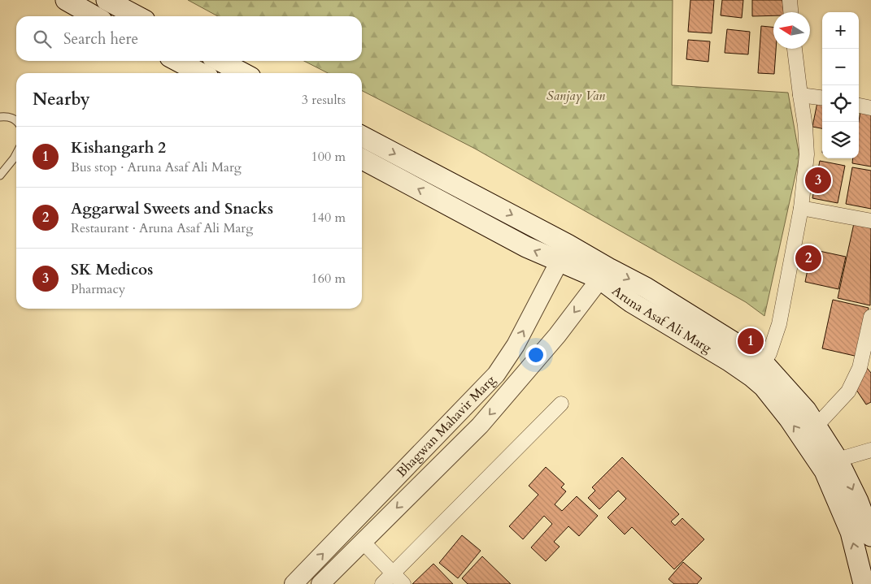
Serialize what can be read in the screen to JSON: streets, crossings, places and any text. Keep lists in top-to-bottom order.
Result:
{
  "streets": {
    "main road": ["Aruna Asaf Ali Marg"],
    "street": ["Bhagwan Mahavir Marg"]
  },
  "crossings": [
    ["Aruna Asaf Ali Marg", "Bhagwan Mahavir Marg"]
  ],
  "parks": ["Sanjay Van"],
  "north": "left",
  "page": {
    "map_buttons": ["+", "−"],
    "search": "Search here",
    "heading": ["Nearby", "3 results"],
    "list": [
      {
        "mark": "1",
        "name": "Kishangarh 2",
        "note": "Bus stop · Aruna Asaf Ali Marg",
        "value": "100 m"
      },
      {
        "mark": "2",
        "name": "Aggarwal Sweets and Snacks",
        "note": "Restaurant · Aruna Asaf Ali Marg",
        "value": "140 m"
      },
      {
        "mark": "3",
        "name": "SK Medicos",
        "note": "Pharmacy",
        "value": "160 m"
      }
    ],
    "pins": ["3", "2", "1"]
  }
}
